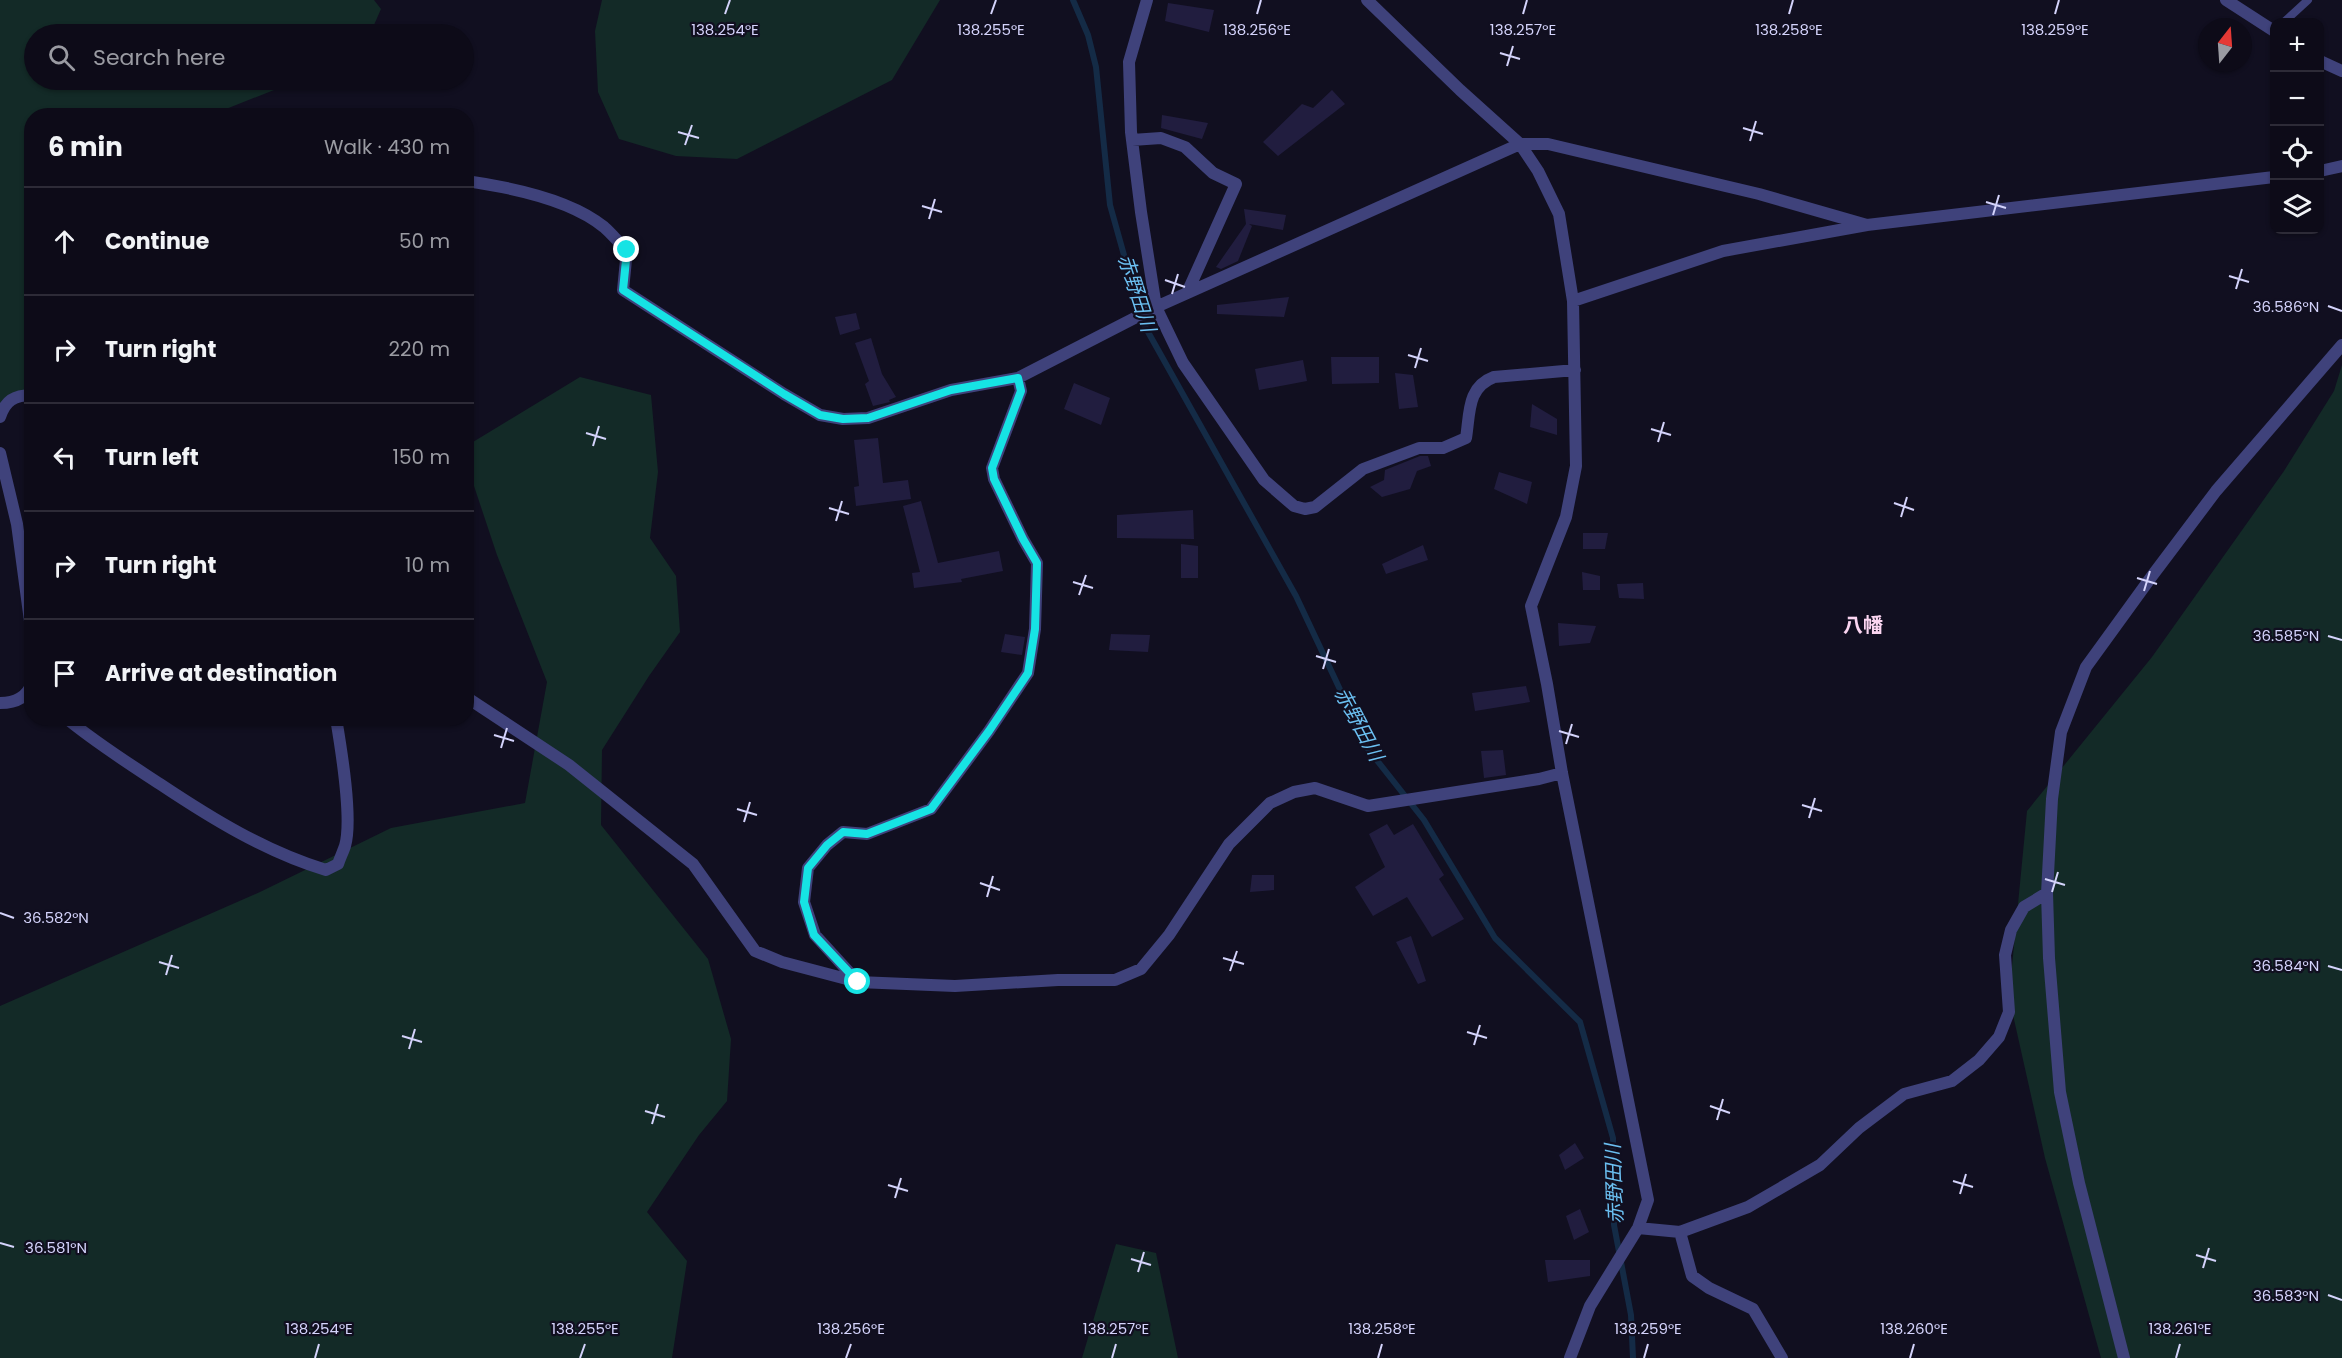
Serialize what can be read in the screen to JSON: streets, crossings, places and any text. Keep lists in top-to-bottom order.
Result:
{
  "districts": ["八幡"],
  "water": ["赤野田川"],
  "north": "top",
  "page": {
    "map_buttons": ["+", "−"],
    "search": "Search here",
    "heading": ["6 min", "Walk · 430 m"],
    "list": [
      ["Continue", "50 m"],
      ["Turn right", "220 m"],
      ["Turn left", "150 m"],
      ["Turn right", "10 m"],
      "Arrive at destination"
    ]
  },
  "coordinates": [
    "138.254°E",
    "138.255°E",
    "138.256°E",
    "138.257°E",
    "138.258°E",
    "138.259°E",
    "36.586°N",
    "36.585°N",
    "36.582°N",
    "36.584°N",
    "36.581°N",
    "36.583°N",
    "138.260°E",
    "138.261°E"
  ]
}
